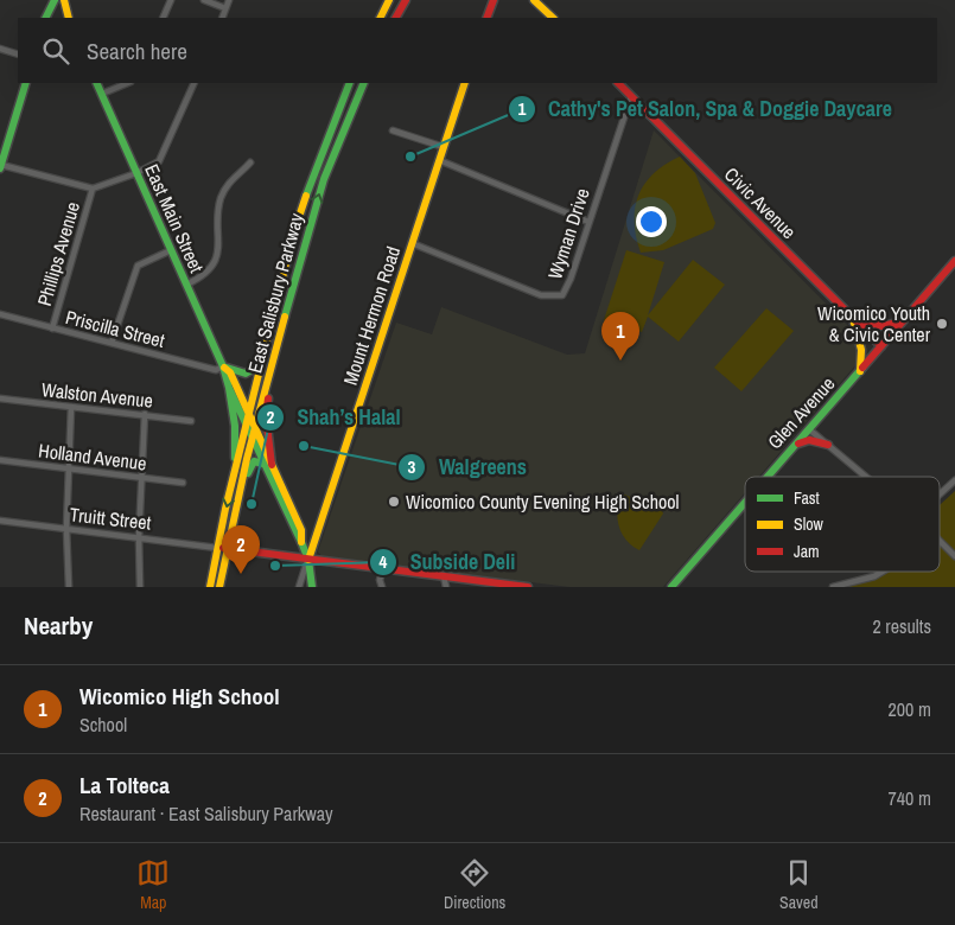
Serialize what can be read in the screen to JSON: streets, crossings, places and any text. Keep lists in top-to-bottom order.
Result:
{
  "streets": {
    "main road": [
      "Civic Avenue",
      "East Main Street",
      "East Salisbury Parkway",
      "Mount Hermon Road",
      "Glen Avenue"
    ],
    "street": [
      "Wyman Drive",
      "Phillips Avenue",
      "Priscilla Street",
      "Walston Avenue",
      "Holland Avenue",
      "Truitt Street"
    ]
  },
  "crossings": [
    ["Civic Avenue", "Wyman Drive"],
    ["Civic Avenue", "Glen Avenue"],
    ["East Main Street", "East Salisbury Parkway"],
    ["East Main Street", "Mount Hermon Road"],
    ["East Main Street", "Priscilla Street"],
    ["Wyman Drive", "Mount Hermon Road"],
    ["Phillips Avenue", "Priscilla Street"],
    ["East Salisbury Parkway", "Truitt Street"]
  ],
  "places": [
    "Cathy's Pet Salon, Spa & Doggie Daycare",
    "Wicomico Youth & Civic Center",
    "Walgreens",
    "Wicomico County Evening High School",
    "Shah’s Halal",
    "Subside Deli"
  ],
  "legend": ["Fast", "Slow", "Jam"],
  "page": {
    "search": "Search here",
    "pins": ["1", "2"],
    "heading": ["Nearby", "2 results"],
    "list": [
      {
        "mark": "1",
        "name": "Wicomico High School",
        "note": "School",
        "value": "200 m"
      },
      {
        "mark": "2",
        "name": "La Tolteca",
        "note": "Restaurant · East Salisbury Parkway",
        "value": "740 m"
      }
    ],
    "nav": ["Map", "Directions", "Saved"]
  }
}
